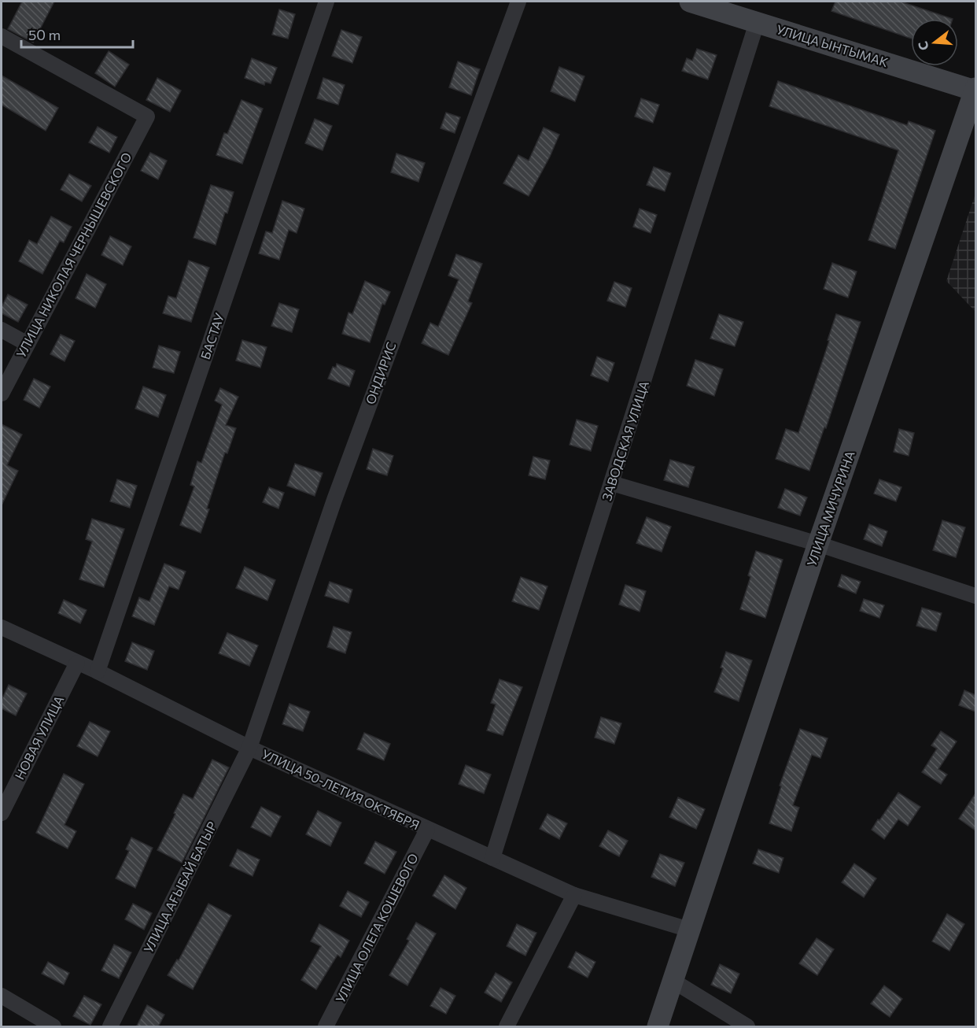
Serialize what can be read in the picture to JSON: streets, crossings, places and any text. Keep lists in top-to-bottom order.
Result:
{
  "streets": {
    "street": [
      "УЛИЦА ЫНТЫМАК",
      "УЛИЦА НИКОЛАЯ ЧЕРНЫШЕВСКОГО",
      "БАСТАУ",
      "ОНДИРИС",
      "ЗАВОДСКАЯ УЛИЦА",
      "УЛИЦА МИЧУРИНА",
      "НОВАЯ УЛИЦА",
      "УЛИЦА 50-ЛЕТИЯ ОКТЯБРЯ",
      "УЛИЦА АҒЫБАЙ БАТЫР",
      "УЛИЦА ОЛЕГА КОШЕВОГО"
    ]
  },
  "crossings": [
    ["УЛИЦА ЫНТЫМАК", "ЗАВОДСКАЯ УЛИЦА"],
    ["УЛИЦА ЫНТЫМАК", "УЛИЦА МИЧУРИНА"],
    ["БАСТАУ", "УЛИЦА 50-ЛЕТИЯ ОКТЯБРЯ"],
    ["ОНДИРИС", "УЛИЦА 50-ЛЕТИЯ ОКТЯБРЯ"],
    ["ОНДИРИС", "УЛИЦА АҒЫБАЙ БАТЫР"],
    ["ЗАВОДСКАЯ УЛИЦА", "УЛИЦА 50-ЛЕТИЯ ОКТЯБРЯ"],
    ["УЛИЦА МИЧУРИНА", "УЛИЦА 50-ЛЕТИЯ ОКТЯБРЯ"],
    ["НОВАЯ УЛИЦА", "УЛИЦА 50-ЛЕТИЯ ОКТЯБРЯ"],
    ["УЛИЦА 50-ЛЕТИЯ ОКТЯБРЯ", "УЛИЦА АҒЫБАЙ БАТЫР"],
    ["УЛИЦА 50-ЛЕТИЯ ОКТЯБРЯ", "УЛИЦА ОЛЕГА КОШЕВОГО"]
  ],
  "scale_bar": "50 m",
  "north": "left"
}
